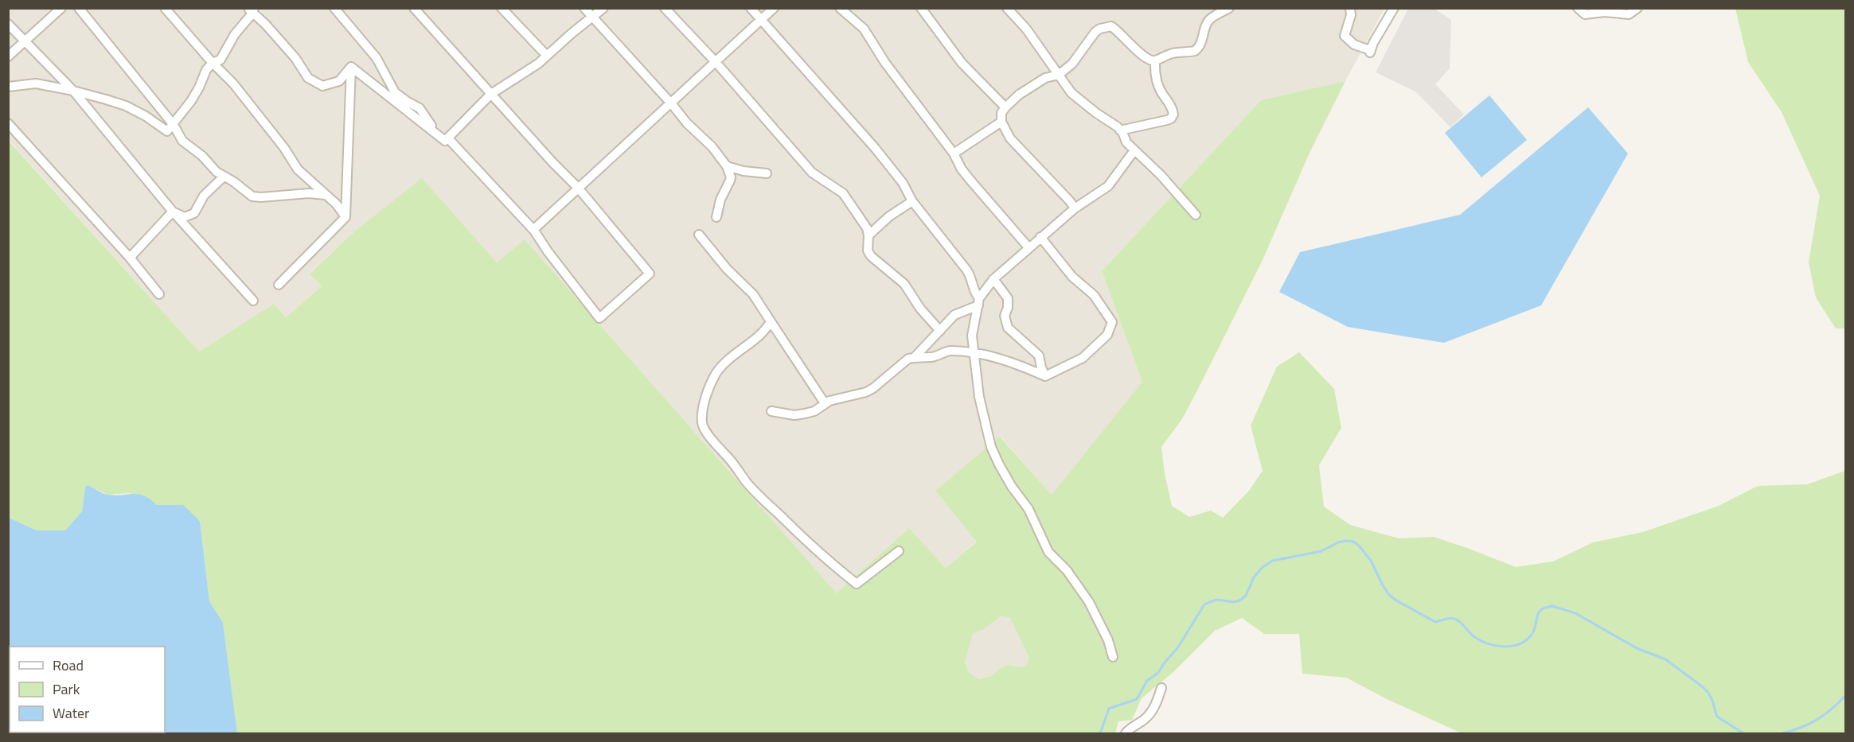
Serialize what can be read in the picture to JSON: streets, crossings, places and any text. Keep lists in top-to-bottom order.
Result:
{
  "legend": ["Road", "Park", "Water"]
}
